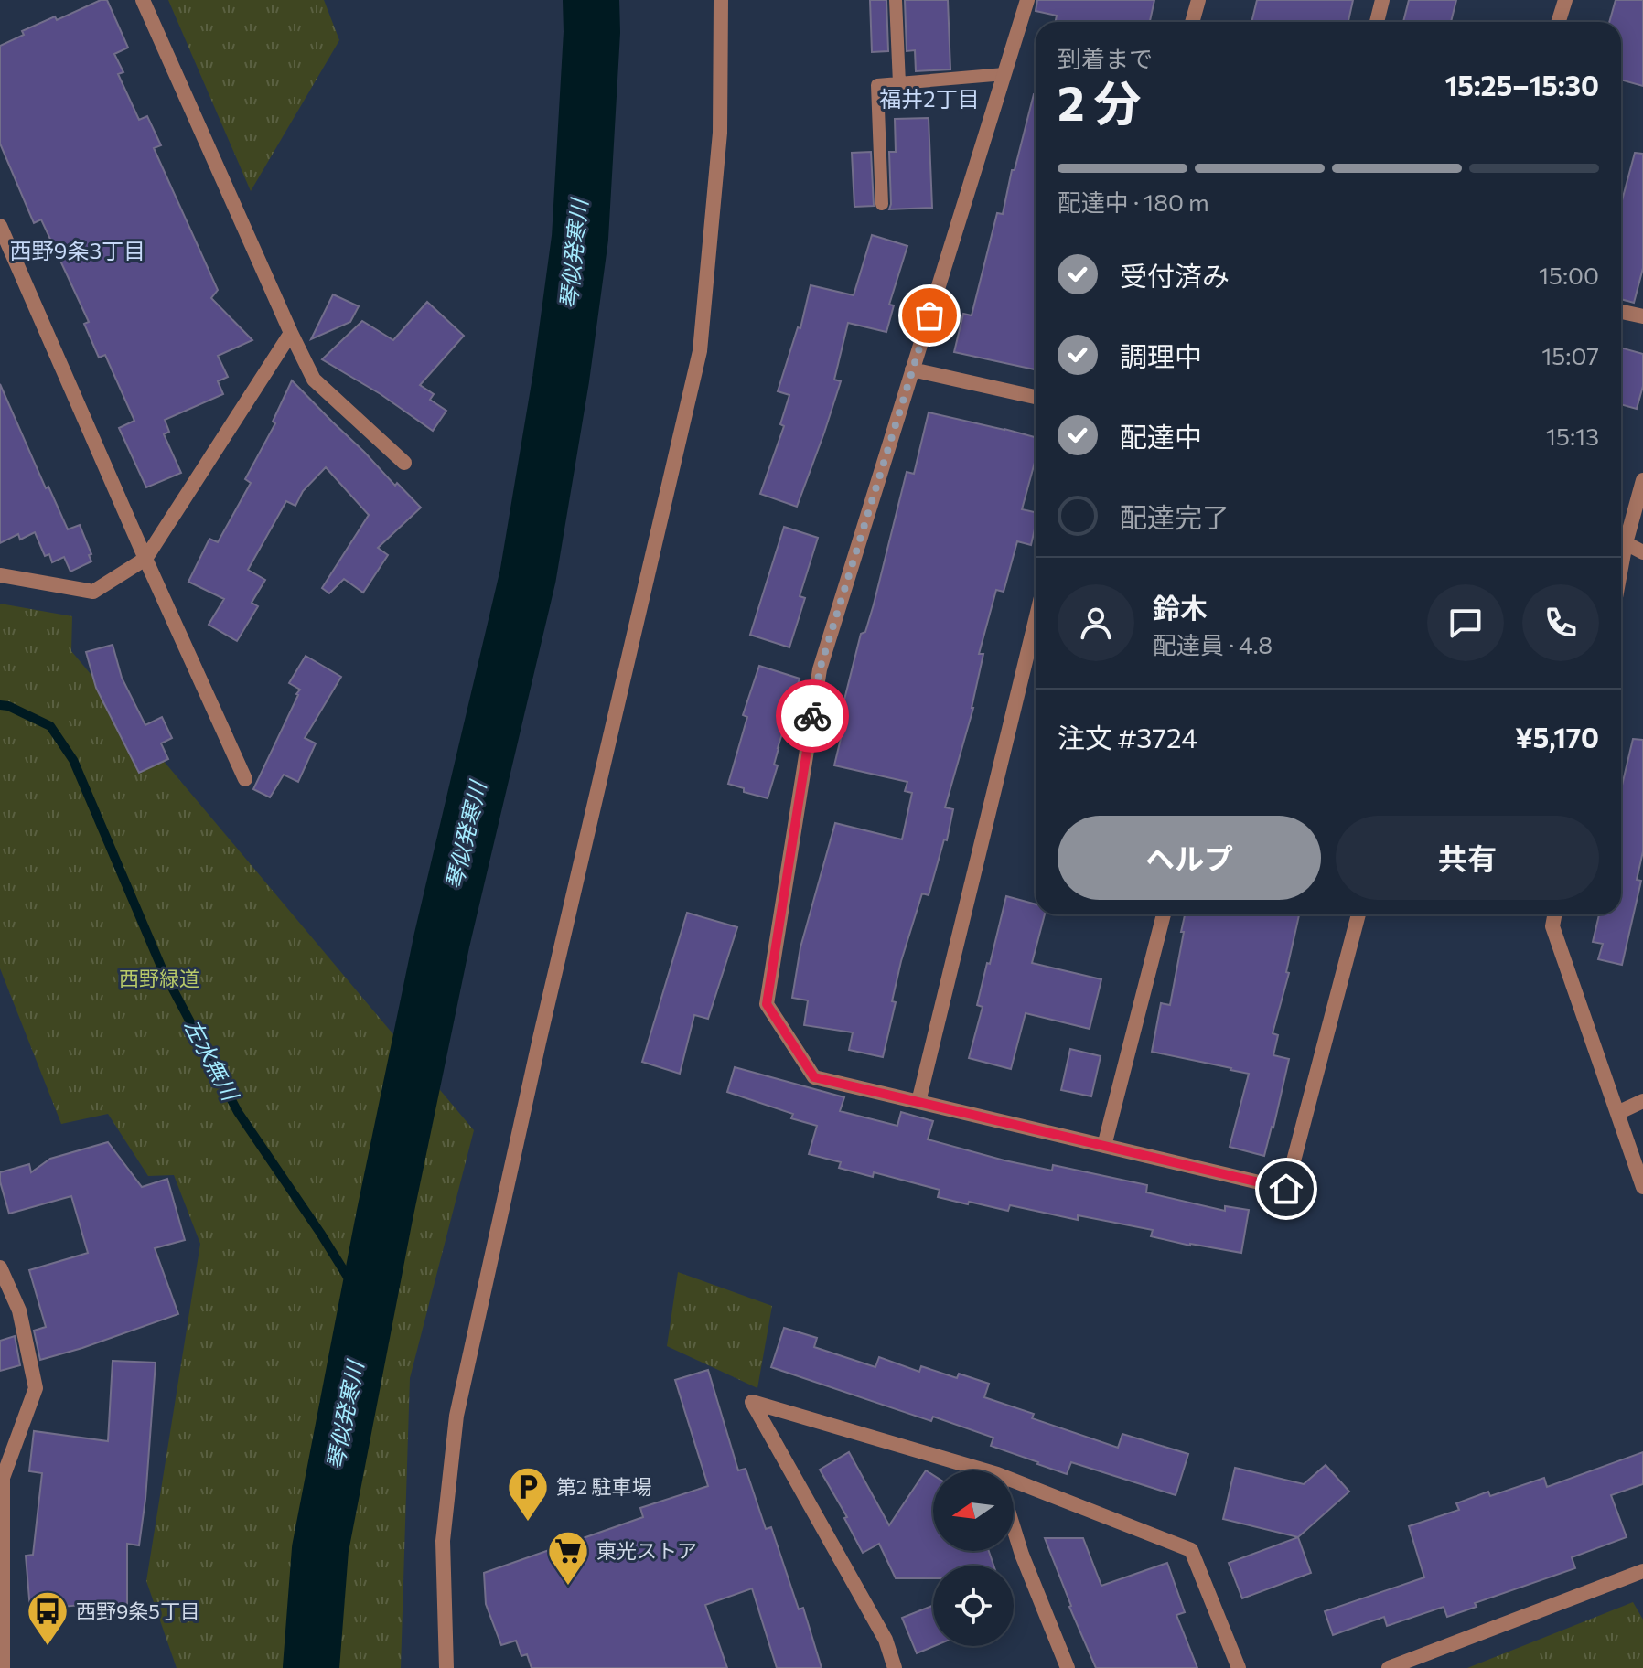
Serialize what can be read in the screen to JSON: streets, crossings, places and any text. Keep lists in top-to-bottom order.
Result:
{
  "districts": ["福井2丁目", "西野9条3丁目"],
  "water": ["琴似発寒川", "左水無川"],
  "parks": ["西野緑道"],
  "places": {
    "parking": ["第2 駐車場"],
    "supermarket": ["東光ストア"],
    "bus stop": ["西野9条5丁目"]
  },
  "north": "left",
  "page": {
    "heading": ["2 分", "到着まで", "15:25–15:30"],
    "panel": [
      "鈴木",
      "配達員 · 4.8",
      "注文 #3724",
      "¥5,170"
    ],
    "bar": "配達中 · 180 m",
    "list": [
      ["受付済み", "15:00"],
      ["調理中", "15:07"],
      ["配達中", "15:13"],
      "配達完了"
    ],
    "buttons": ["ヘルプ", "共有"]
  }
}
